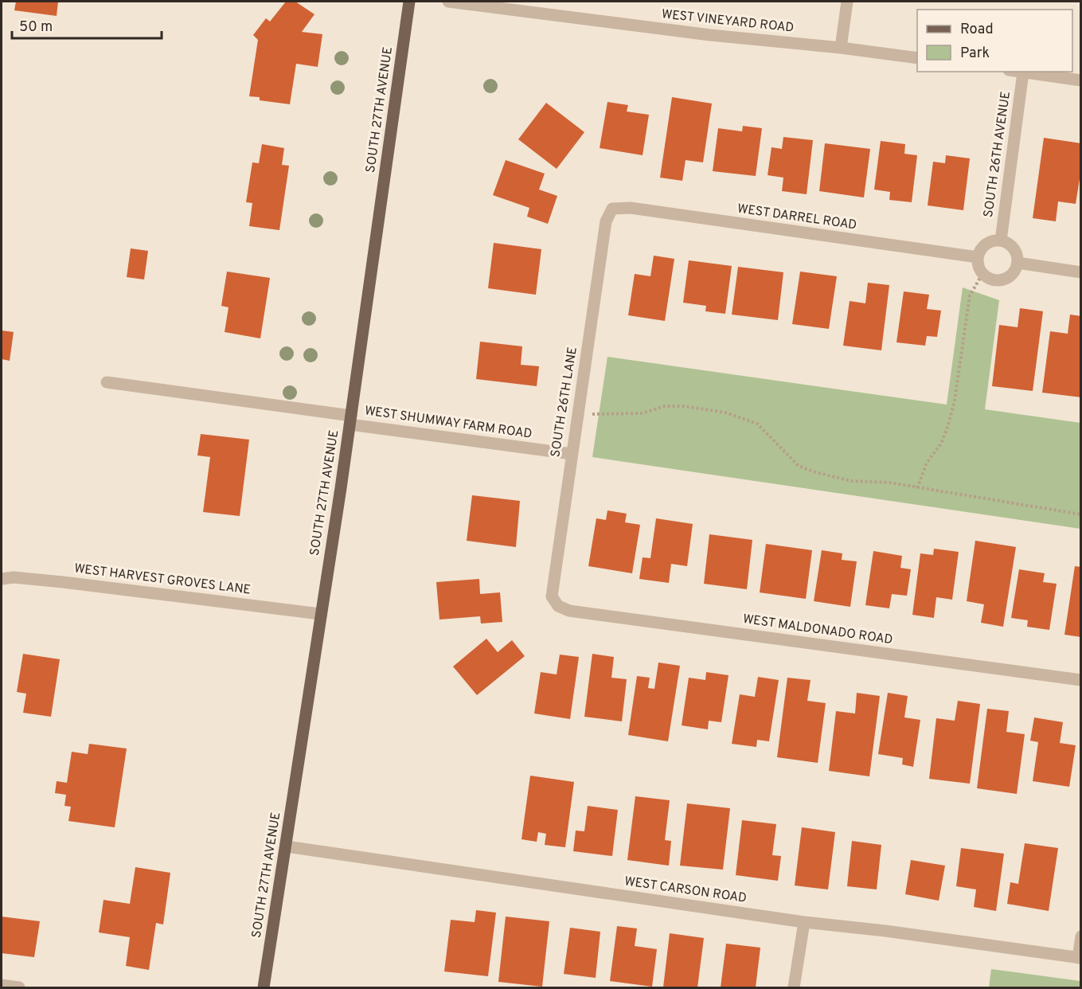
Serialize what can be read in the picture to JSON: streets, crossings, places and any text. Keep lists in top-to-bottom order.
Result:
{
  "streets": {
    "main road": ["SOUTH 27TH AVENUE"],
    "street": [
      "WEST VINEYARD ROAD",
      "SOUTH 26TH AVENUE",
      "WEST DARREL ROAD",
      "SOUTH 26TH LANE",
      "WEST SHUMWAY FARM ROAD",
      "WEST HARVEST GROVES LANE",
      "WEST MALDONADO ROAD",
      "WEST CARSON ROAD"
    ]
  },
  "crossings": [
    ["SOUTH 27TH AVENUE", "WEST SHUMWAY FARM ROAD"],
    ["SOUTH 27TH AVENUE", "WEST HARVEST GROVES LANE"],
    ["SOUTH 27TH AVENUE", "WEST CARSON ROAD"],
    ["SOUTH 26TH AVENUE", "WEST DARREL ROAD"],
    ["WEST DARREL ROAD", "SOUTH 26TH LANE"],
    ["SOUTH 26TH LANE", "WEST SHUMWAY FARM ROAD"],
    ["SOUTH 26TH LANE", "WEST MALDONADO ROAD"]
  ],
  "legend": ["Road", "Park"],
  "scale_bar": "50 m"
}
